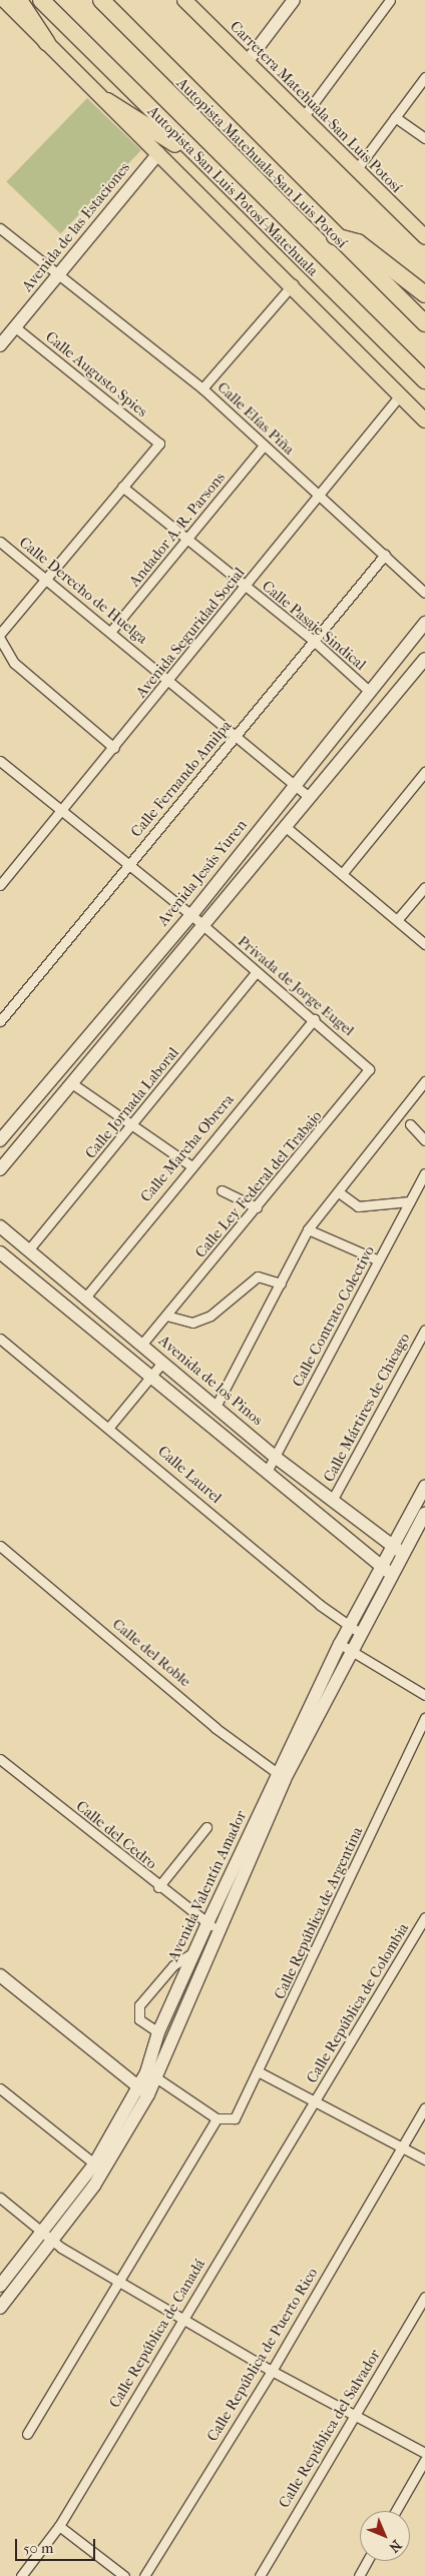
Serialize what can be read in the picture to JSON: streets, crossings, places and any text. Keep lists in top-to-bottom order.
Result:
{
  "streets": {
    "highway": ["Autopista Matehuala-San Luis Potosí", "Autopista San Luis Potosí-Matehuala"],
    "main road": [
      "Carretera Matehuala-San Luis Potosí",
      "Avenida de las Estaciones",
      "Avenida Jesús Yuren",
      "Avenida de los Pinos",
      "Avenida Valentín Amador"
    ],
    "street": [
      "Calle Augusto Spies",
      "Calle Elías Piña",
      "Andador A. R. Parsons",
      "Calle Derecho de Huelga",
      "Calle Pasaje Sindical",
      "Avenida Seguridad Social",
      "Calle Fernando Amilpa",
      "Privada de Jorge Eugel",
      "Calle Jornada Laboral",
      "Calle Marcha Obrera",
      "Calle Ley Federal del Trabajo",
      "Calle Contrato Colectivo",
      "Calle Mártires de Chicago",
      "Calle Laurel",
      "Calle del Roble",
      "Calle del Cedro",
      "Calle República de Argentina",
      "Calle República de Colombia",
      "Calle República de Canadá",
      "Calle República de Puerto Rico",
      "Calle República del Salvador"
    ]
  },
  "crossings": [
    ["Avenida de las Estaciones", "Calle Augusto Spies"],
    ["Avenida de las Estaciones", "Calle Elías Piña"],
    ["Calle Augusto Spies", "Calle Pasaje Sindical"],
    ["Calle Elías Piña", "Andador A. R. Parsons"],
    ["Calle Elías Piña", "Avenida Seguridad Social"],
    ["Calle Elías Piña", "Calle Fernando Amilpa"],
    ["Andador A. R. Parsons", "Calle Derecho de Huelga"],
    ["Andador A. R. Parsons", "Calle Pasaje Sindical"],
    ["Calle Derecho de Huelga", "Avenida Seguridad Social"],
    ["Calle Derecho de Huelga", "Calle Fernando Amilpa"],
    ["Calle Derecho de Huelga", "Avenida Jesús Yuren"],
    ["Calle Pasaje Sindical", "Avenida Seguridad Social"],
    ["Calle Pasaje Sindical", "Calle Fernando Amilpa"],
    ["Calle Pasaje Sindical", "Avenida Jesús Yuren"],
    ["Avenida Seguridad Social", "Privada de Jorge Eugel"],
    ["Calle Fernando Amilpa", "Privada de Jorge Eugel"],
    ["Avenida Jesús Yuren", "Privada de Jorge Eugel"],
    ["Privada de Jorge Eugel", "Calle Jornada Laboral"],
    ["Privada de Jorge Eugel", "Calle Marcha Obrera"],
    ["Privada de Jorge Eugel", "Calle Ley Federal del Trabajo"],
    ["Calle Jornada Laboral", "Avenida de los Pinos"],
    ["Calle Marcha Obrera", "Avenida de los Pinos"],
    ["Calle Ley Federal del Trabajo", "Avenida de los Pinos"],
    ["Calle Contrato Colectivo", "Avenida de los Pinos"],
    ["Avenida de los Pinos", "Calle Mártires de Chicago"],
    ["Avenida de los Pinos", "Avenida Valentín Amador"],
    ["Calle Laurel", "Avenida Valentín Amador"],
    ["Calle del Roble", "Avenida Valentín Amador"],
    ["Calle del Cedro", "Avenida Valentín Amador"],
    ["Calle República de Colombia", "Calle República de Canadá"]
  ],
  "scale_bar": "50 m",
  "north": "bottom right"
}
